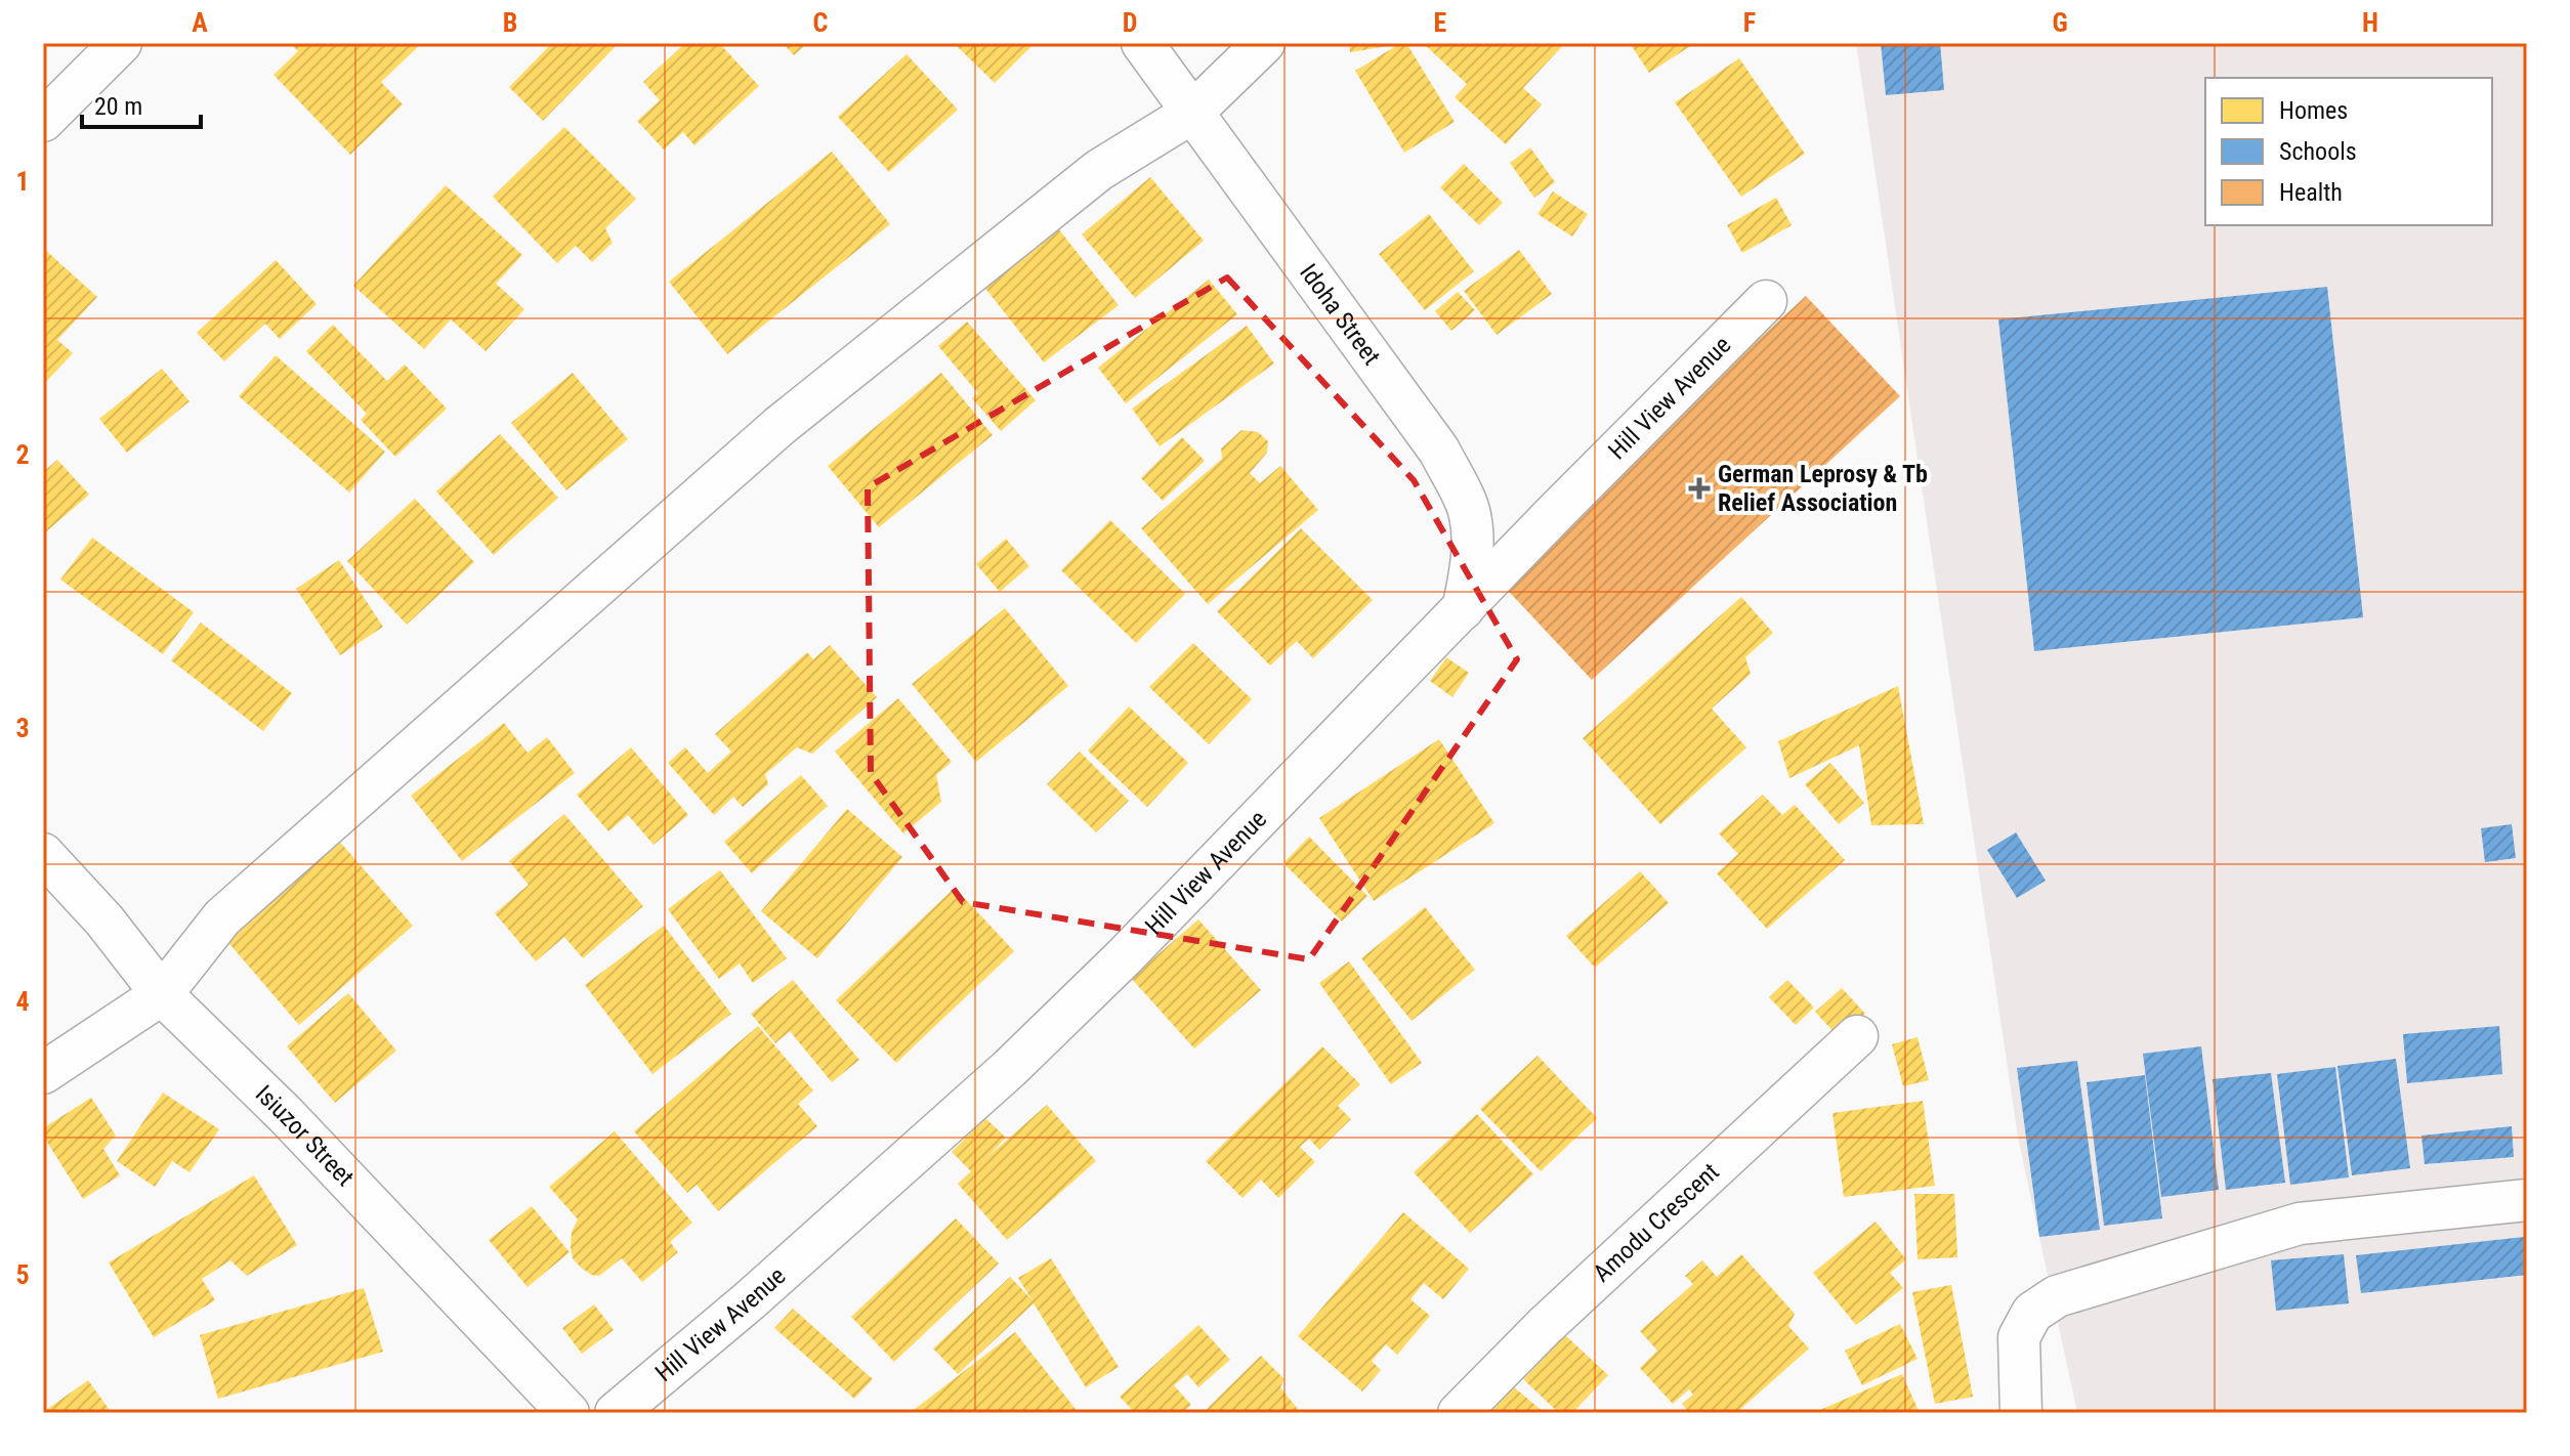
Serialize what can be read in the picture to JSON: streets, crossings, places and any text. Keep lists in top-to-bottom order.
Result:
{
  "streets": {
    "street": [
      "Idoha Street",
      "Hill View Avenue",
      "Isiuzor Street",
      "Amodu Crescent"
    ]
  },
  "crossings": [
    ["Idoha Street", "Hill View Avenue"]
  ],
  "places": {
    "health": ["German Leprosy & Tb Relief Association"]
  },
  "legend": ["Homes", "Schools", "Health"],
  "scale_bar": "20 m",
  "grid": {
    "columns": [
      "A",
      "B",
      "C",
      "D",
      "E",
      "F",
      "G",
      "H"
    ],
    "rows": [
      "1",
      "2",
      "3",
      "4",
      "5"
    ]
  }
}
